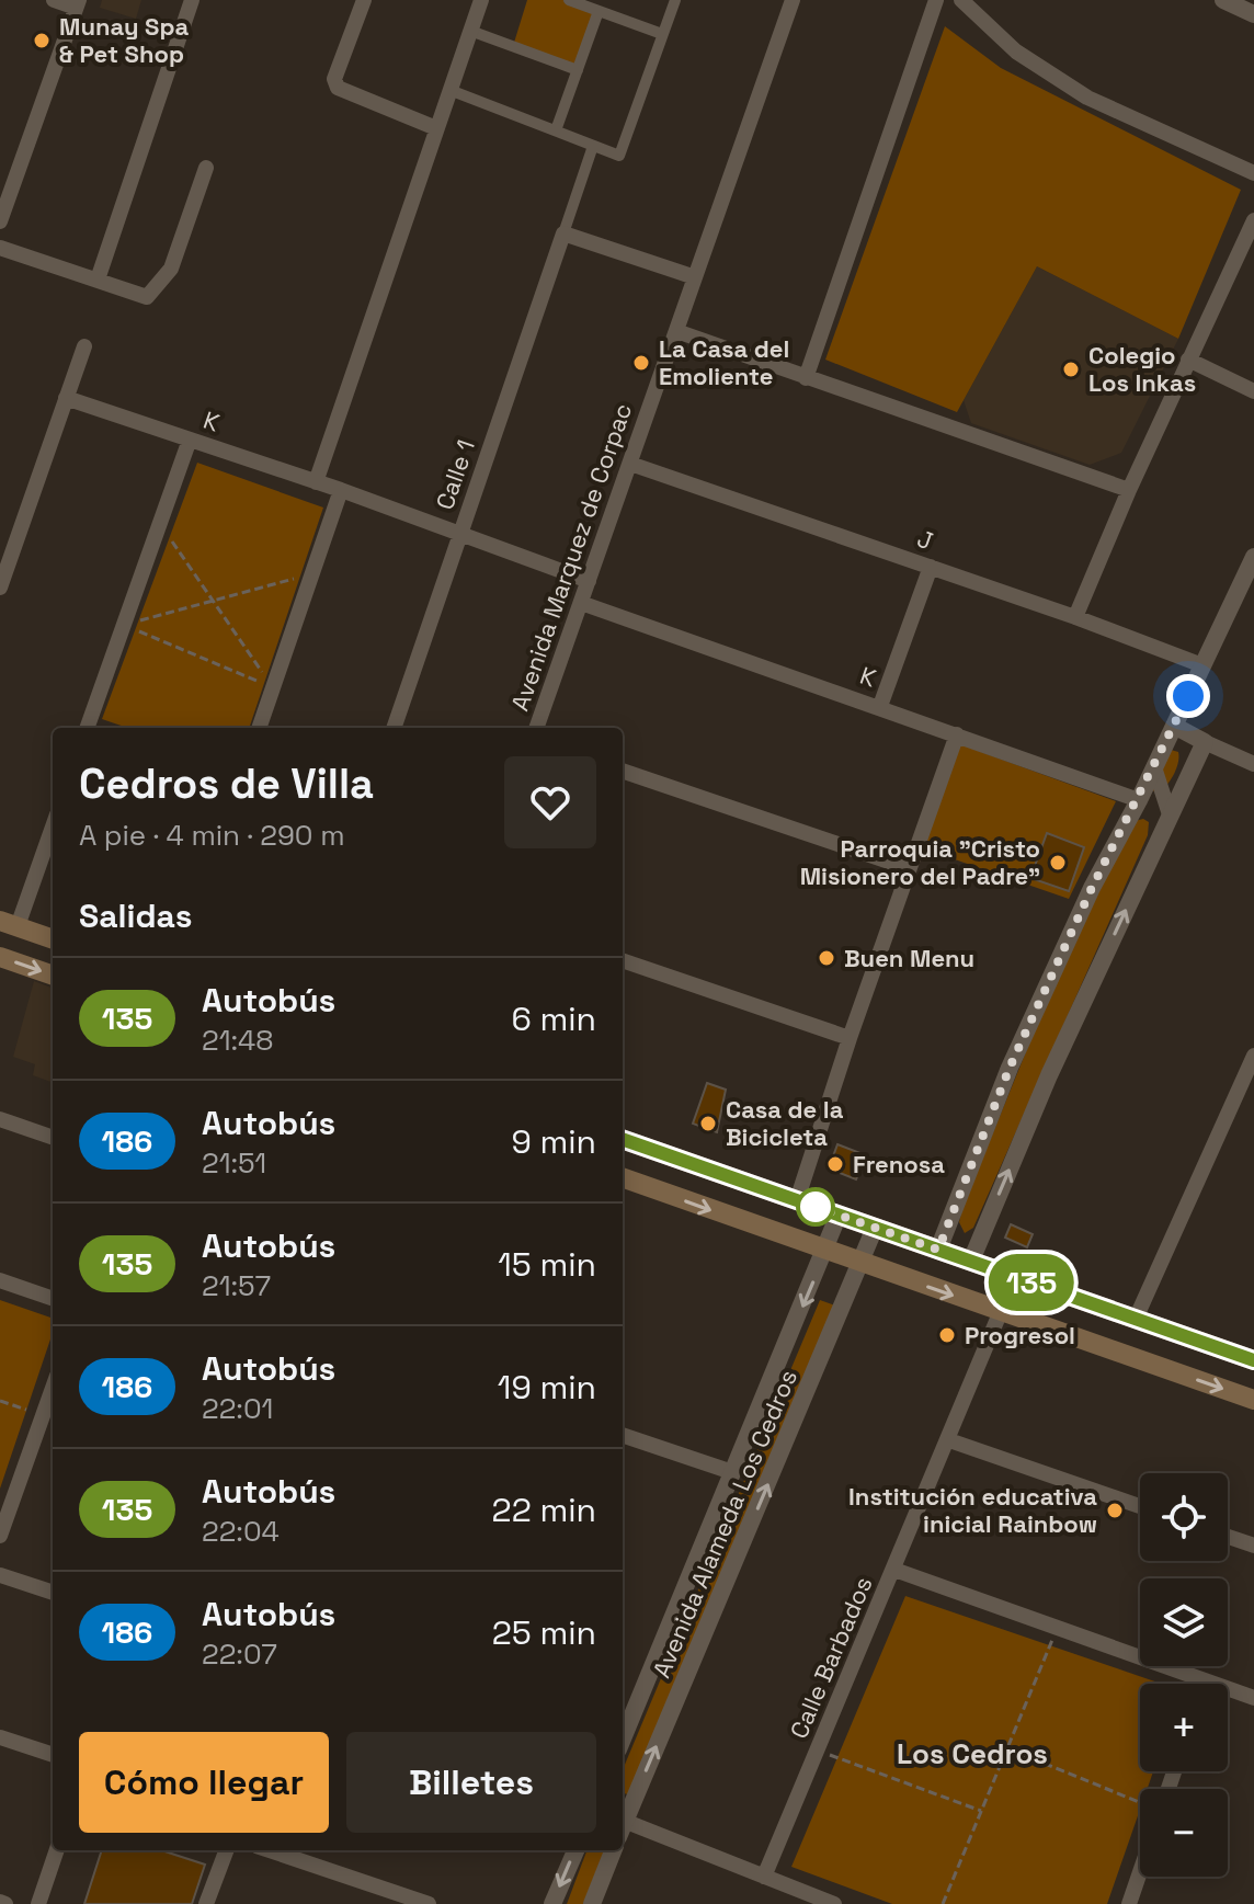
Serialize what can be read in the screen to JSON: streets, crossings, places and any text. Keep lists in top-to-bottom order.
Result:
{
  "streets": {
    "street": [
      "K",
      "Calle 1",
      "J",
      "Avenida Marquez de Corpac",
      "Avenida Alameda Los Cedros",
      "Calle Barbados"
    ]
  },
  "crossings": [
    ["K", "Calle 1"],
    ["K", "Avenida Marquez de Corpac"],
    ["J", "Avenida Marquez de Corpac"]
  ],
  "districts": ["Los Cedros"],
  "places": [
    "Munay Spa & Pet Shop",
    "La Casa del Emoliente",
    "Colegio Los Inkas",
    "Parroquia \"Cristo Misionero del Padre\"",
    "Buen Menu",
    "Casa de la Bicicleta",
    "Frenosa",
    "Progresol",
    "Institución educativa inicial Rainbow"
  ],
  "lines": ["bus line 135"],
  "page": {
    "on_map": "135",
    "heading": [
      ["Cedros de Villa", "A pie · 4 min · 290 m"],
      "Salidas"
    ],
    "list": [
      {
        "mark": "135",
        "name": "Autobús",
        "note": "21:48",
        "value": "6 min"
      },
      {
        "mark": "186",
        "name": "Autobús",
        "note": "21:51",
        "value": "9 min"
      },
      {
        "mark": "135",
        "name": "Autobús",
        "note": "21:57",
        "value": "15 min"
      },
      {
        "mark": "186",
        "name": "Autobús",
        "note": "22:01",
        "value": "19 min"
      },
      {
        "mark": "135",
        "name": "Autobús",
        "note": "22:04",
        "value": "22 min"
      },
      {
        "mark": "186",
        "name": "Autobús",
        "note": "22:07",
        "value": "25 min"
      }
    ],
    "map_buttons": ["+", "−"],
    "buttons": ["Cómo llegar", "Billetes"]
  }
}
